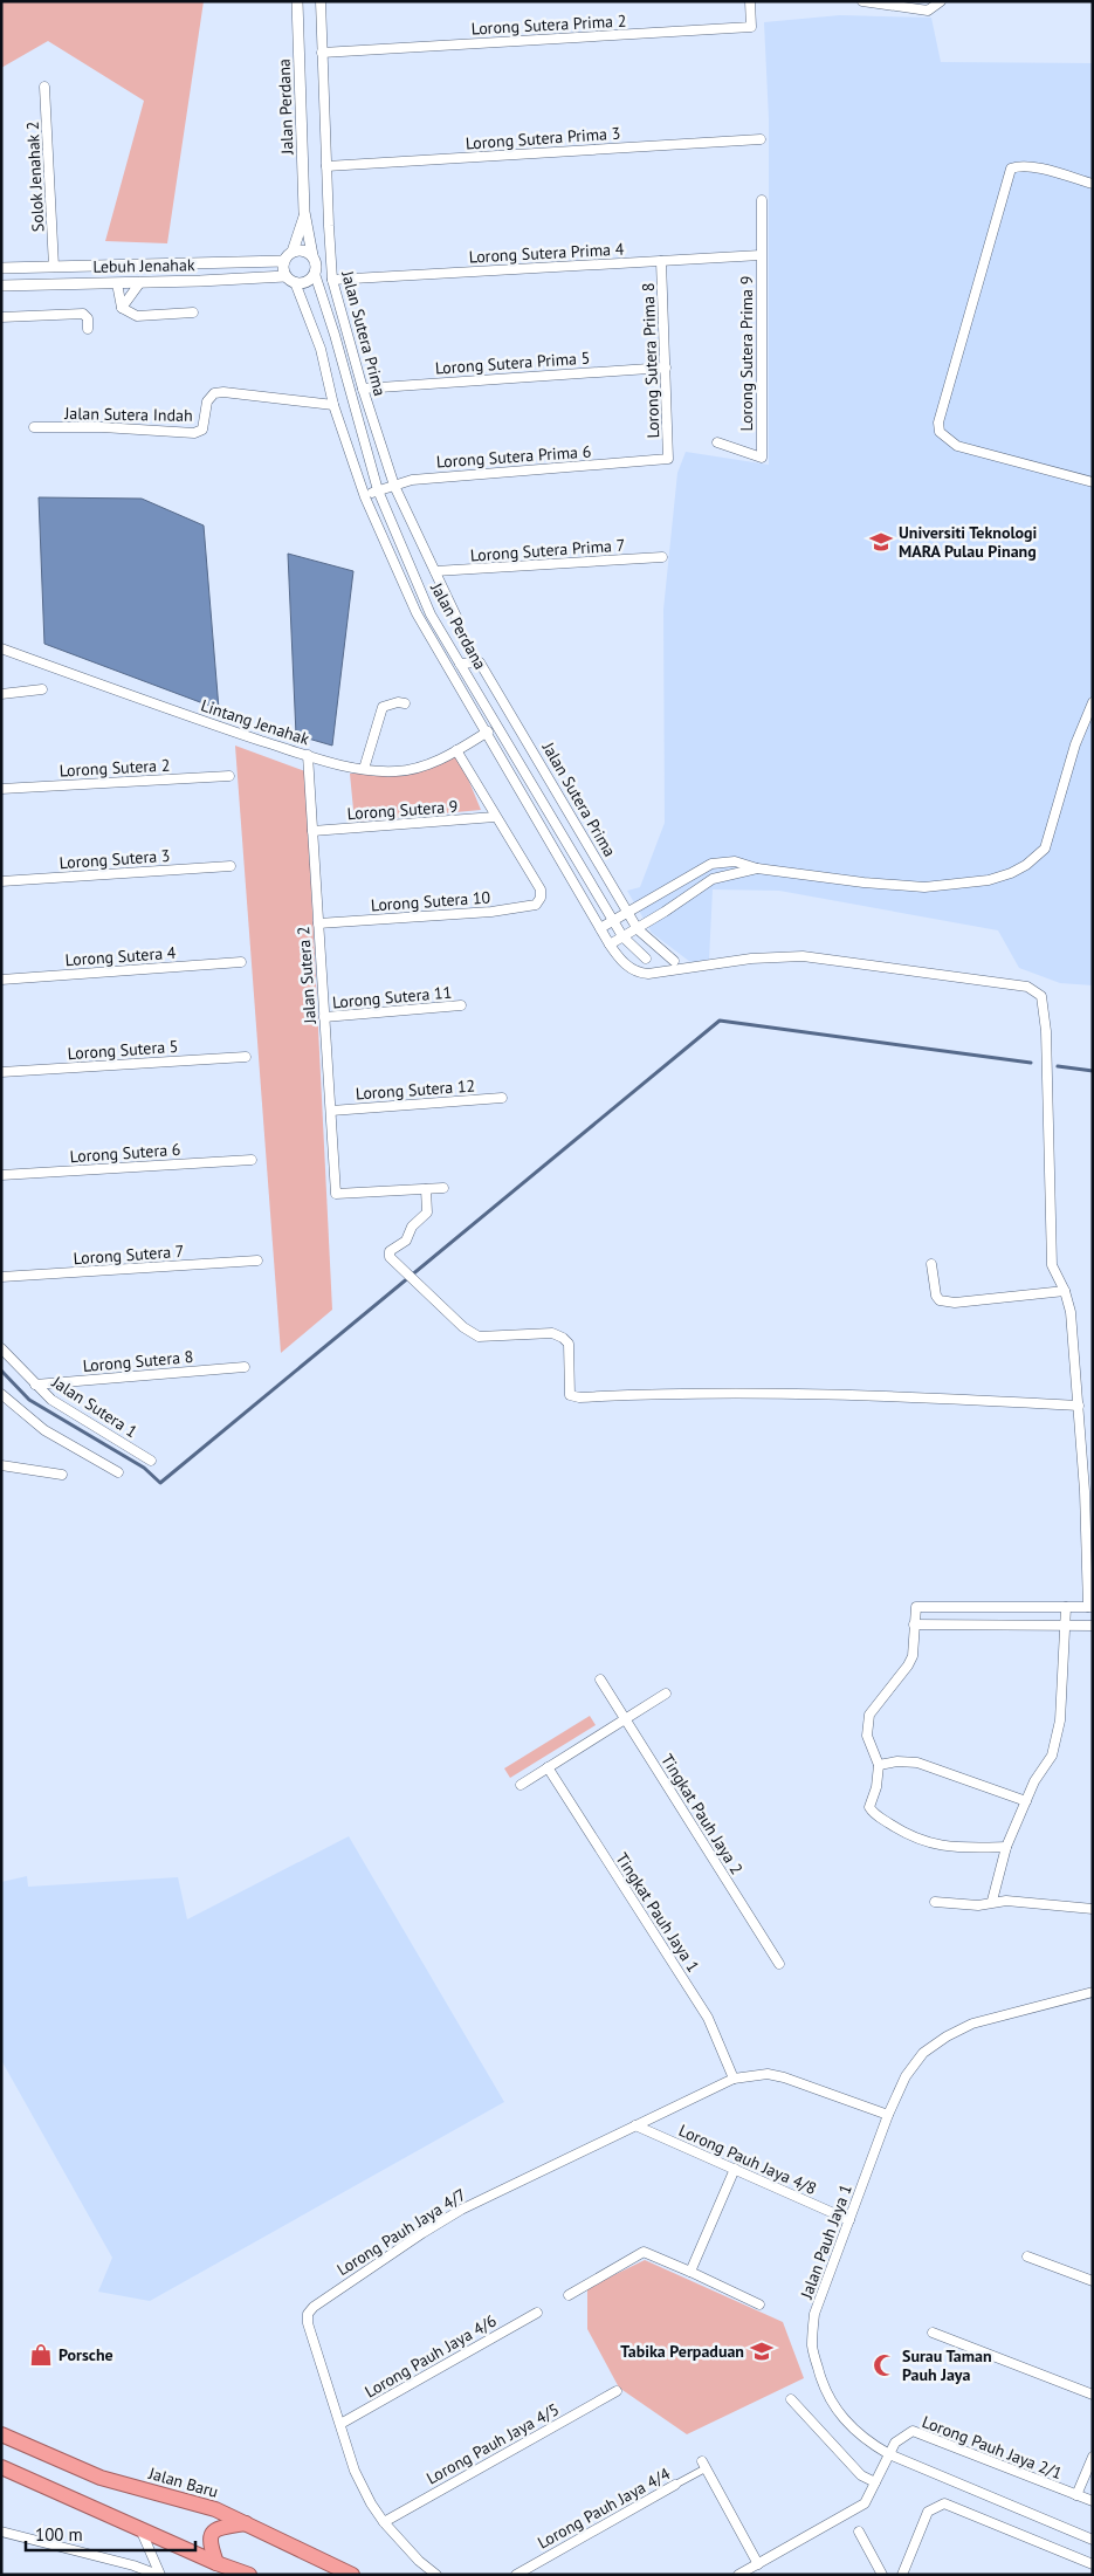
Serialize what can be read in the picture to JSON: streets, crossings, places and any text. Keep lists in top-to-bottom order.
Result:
{
  "streets": {
    "highway": ["Jalan Baru"],
    "street": [
      "Lorong Sutera Prima 2",
      "Jalan Perdana",
      "Lorong Sutera Prima 3",
      "Solok Jenahak 2",
      "Lorong Sutera Prima 4",
      "Lebuh Jenahak",
      "Jalan Sutera Prima",
      "Lorong Sutera Prima 9",
      "Lorong Sutera Prima 8",
      "Lorong Sutera Prima 5",
      "Jalan Sutera Indah",
      "Lorong Sutera Prima 6",
      "Lorong Sutera Prima 7",
      "Lintang Jenahak",
      "Lorong Sutera 2",
      "Lorong Sutera 9",
      "Lorong Sutera 3",
      "Lorong Sutera 10",
      "Lorong Sutera 4",
      "Jalan Sutera 2",
      "Lorong Sutera 11",
      "Lorong Sutera 5",
      "Lorong Sutera 12",
      "Lorong Sutera 6",
      "Lorong Sutera 7",
      "Lorong Sutera 8",
      "Jalan Sutera 1",
      "Tingkat Pauh Jaya 2",
      "Tingkat Pauh Jaya 1",
      "Lorong Pauh Jaya 4/8",
      "Lorong Pauh Jaya 4/7",
      "Jalan Pauh Jaya 1",
      "Lorong Pauh Jaya 4/6",
      "Lorong Pauh Jaya 4/5",
      "Lorong Pauh Jaya 2/1",
      "Lorong Pauh Jaya 4/4"
    ]
  },
  "crossings": [
    ["Lorong Sutera Prima 2", "Jalan Sutera Prima"],
    ["Jalan Perdana", "Lebuh Jenahak"],
    ["Jalan Perdana", "Jalan Sutera Prima"],
    ["Jalan Perdana", "Jalan Sutera Indah"],
    ["Jalan Perdana", "Lorong Sutera Prima 6"],
    ["Jalan Perdana", "Lintang Jenahak"],
    ["Lorong Sutera Prima 3", "Jalan Sutera Prima"],
    ["Solok Jenahak 2", "Lebuh Jenahak"],
    ["Lorong Sutera Prima 4", "Jalan Sutera Prima"],
    ["Lorong Sutera Prima 4", "Lorong Sutera Prima 9"],
    ["Lorong Sutera Prima 4", "Lorong Sutera Prima 8"],
    ["Jalan Sutera Prima", "Lorong Sutera Prima 5"],
    ["Jalan Sutera Prima", "Lorong Sutera Prima 6"],
    ["Jalan Sutera Prima", "Lorong Sutera Prima 7"],
    ["Lorong Sutera Prima 8", "Lorong Sutera Prima 5"],
    ["Lorong Sutera Prima 8", "Lorong Sutera Prima 6"],
    ["Lintang Jenahak", "Jalan Sutera 2"],
    ["Lorong Sutera 9", "Lorong Sutera 10"],
    ["Lorong Sutera 9", "Jalan Sutera 2"],
    ["Lorong Sutera 10", "Jalan Sutera 2"],
    ["Jalan Sutera 2", "Lorong Sutera 11"],
    ["Jalan Sutera 2", "Lorong Sutera 12"],
    ["Lorong Sutera 8", "Jalan Sutera 1"],
    ["Tingkat Pauh Jaya 1", "Lorong Pauh Jaya 4/7"],
    ["Lorong Pauh Jaya 4/8", "Lorong Pauh Jaya 4/7"],
    ["Lorong Pauh Jaya 4/8", "Jalan Pauh Jaya 1"],
    ["Lorong Pauh Jaya 4/7", "Jalan Pauh Jaya 1"],
    ["Lorong Pauh Jaya 4/7", "Lorong Pauh Jaya 4/6"],
    ["Lorong Pauh Jaya 4/7", "Lorong Pauh Jaya 4/5"],
    ["Jalan Pauh Jaya 1", "Lorong Pauh Jaya 2/1"]
  ],
  "places": {
    "school or university": ["Universiti Teknologi MARA Pulau Pinang", "Tabika Perpaduan"],
    "shop": ["Porsche"],
    "mosque": ["Surau Taman Pauh Jaya"]
  },
  "scale_bar": "100 m"
}
